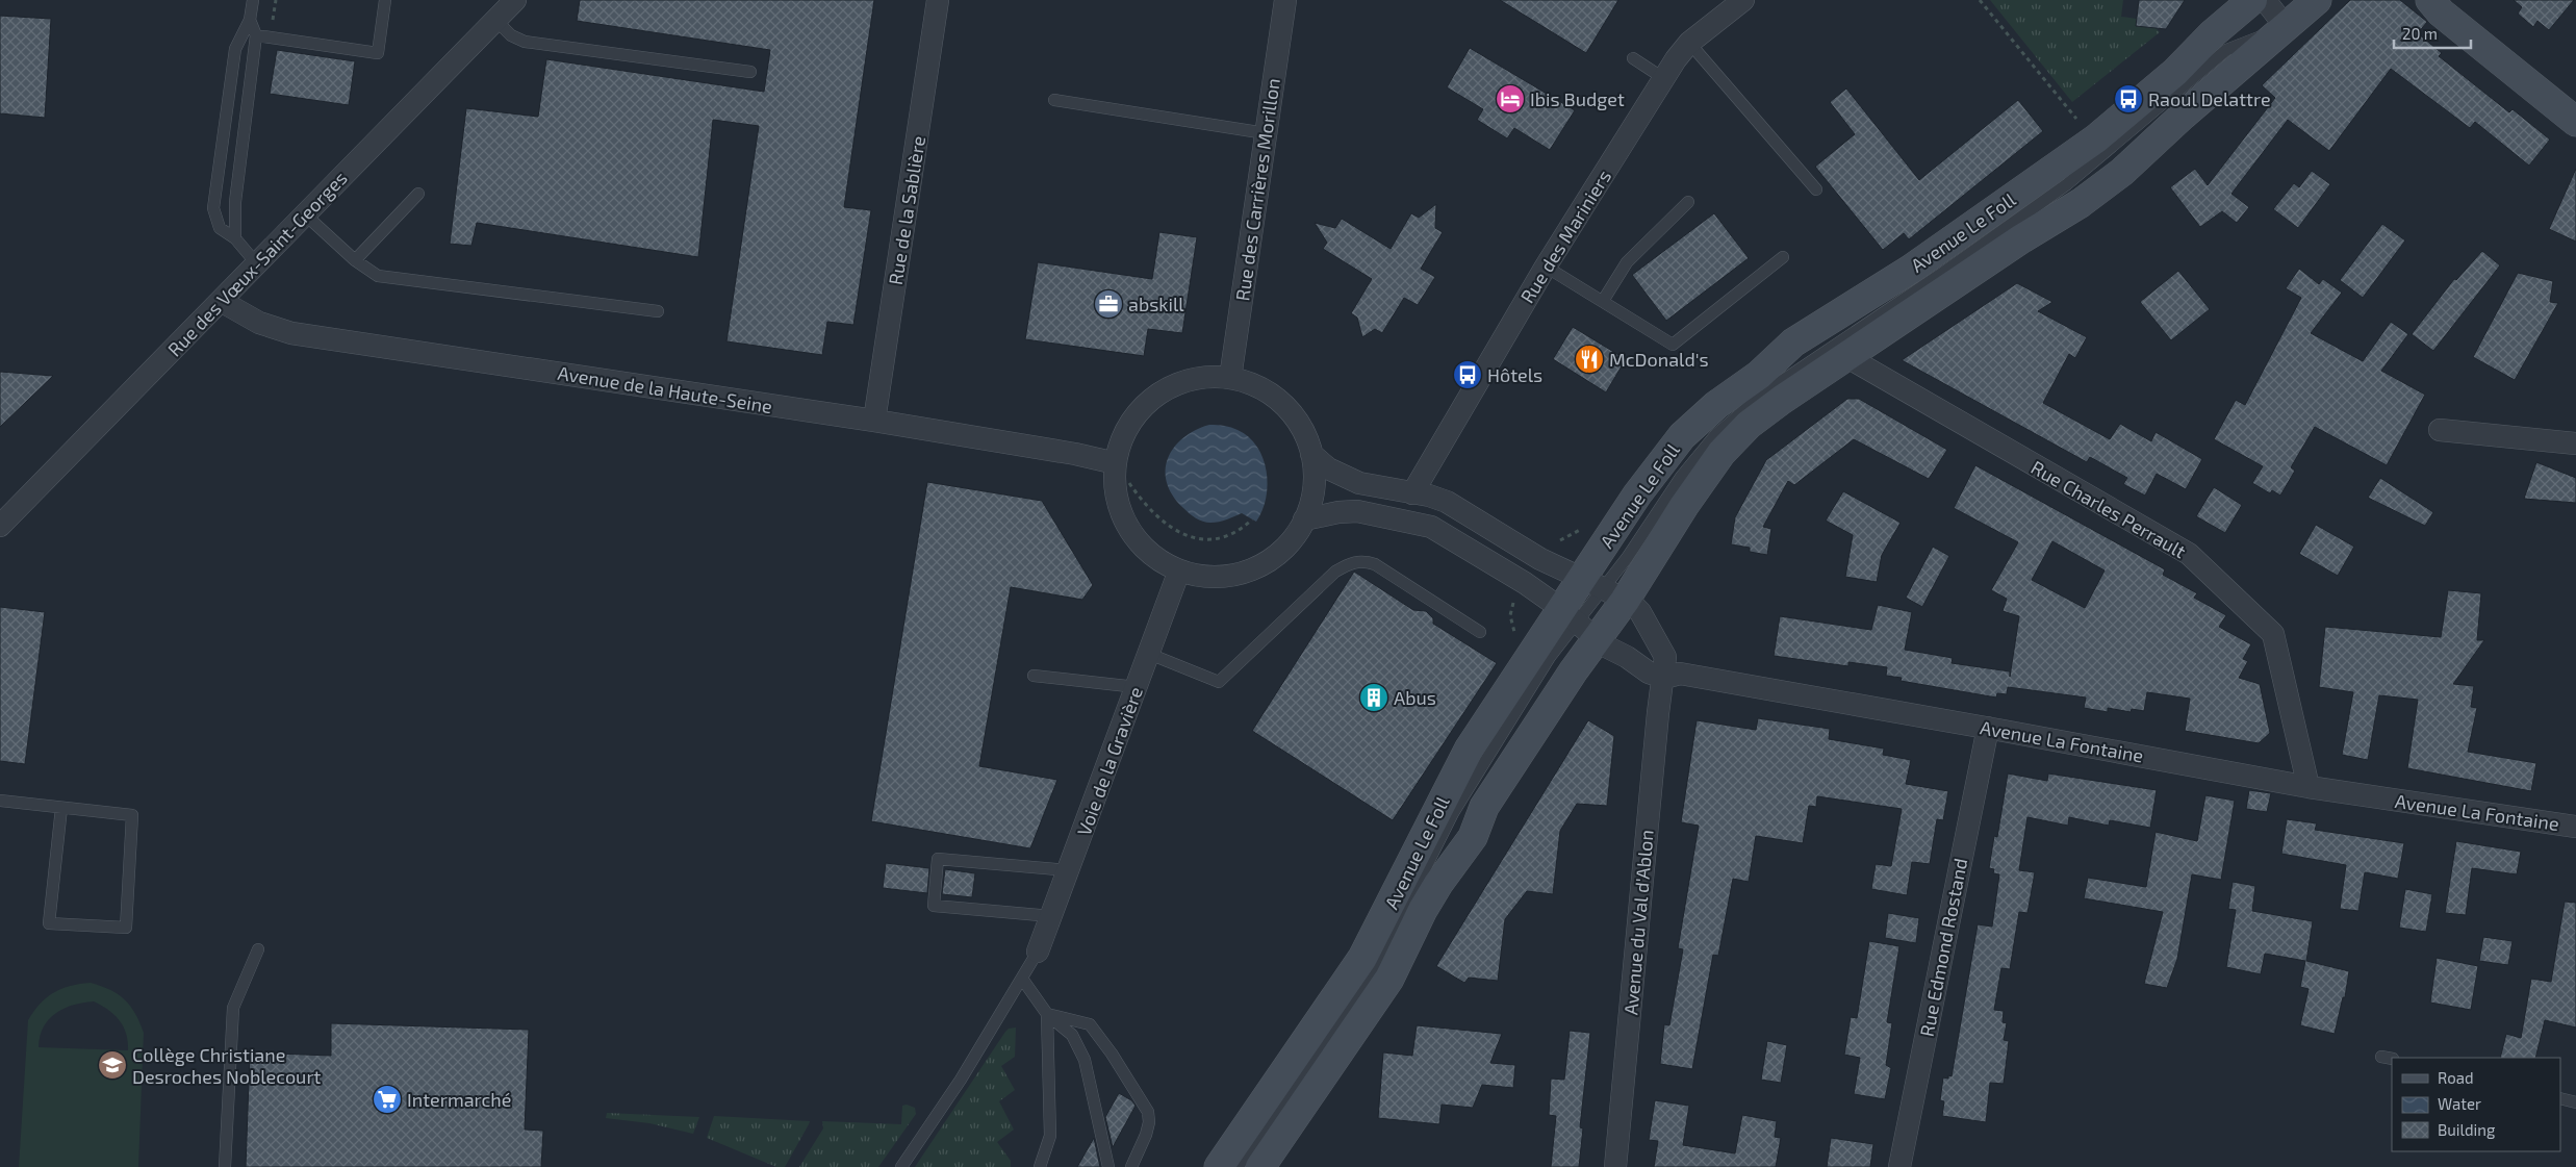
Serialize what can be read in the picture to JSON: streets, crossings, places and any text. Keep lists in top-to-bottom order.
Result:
{
  "streets": {
    "main road": ["Avenue Le Foll"],
    "street": [
      "Rue des Carrières Morillon",
      "Rue de la Sablière",
      "Rue des Mariniers",
      "Rue des Vœux-Saint-Georges",
      "Avenue de la Haute-Seine",
      "Rue Charles Perrault",
      "Avenue La Fontaine",
      "Voie de la Gravière",
      "Avenue du Val d'Ablon",
      "Rue Edmond Rostand"
    ]
  },
  "crossings": [
    ["Rue de la Sablière", "Avenue de la Haute-Seine"],
    ["Avenue Le Foll", "Rue Charles Perrault"],
    ["Rue des Vœux-Saint-Georges", "Avenue de la Haute-Seine"],
    ["Rue Charles Perrault", "Avenue La Fontaine"],
    ["Avenue La Fontaine", "Avenue du Val d'Ablon"],
    ["Avenue La Fontaine", "Rue Edmond Rostand"]
  ],
  "places": {
    "hotel": ["Ibis Budget"],
    "bus stop": ["Raoul Delattre", "Hôtels"],
    "office": ["abskill"],
    "restaurant": ["McDonald's"],
    "building": ["Abus"],
    "school or university": ["Collège Christiane Desroches Noblecourt"],
    "supermarket": ["Intermarché"]
  },
  "legend": ["Road", "Water", "Building"],
  "scale_bar": "20 m"
}
